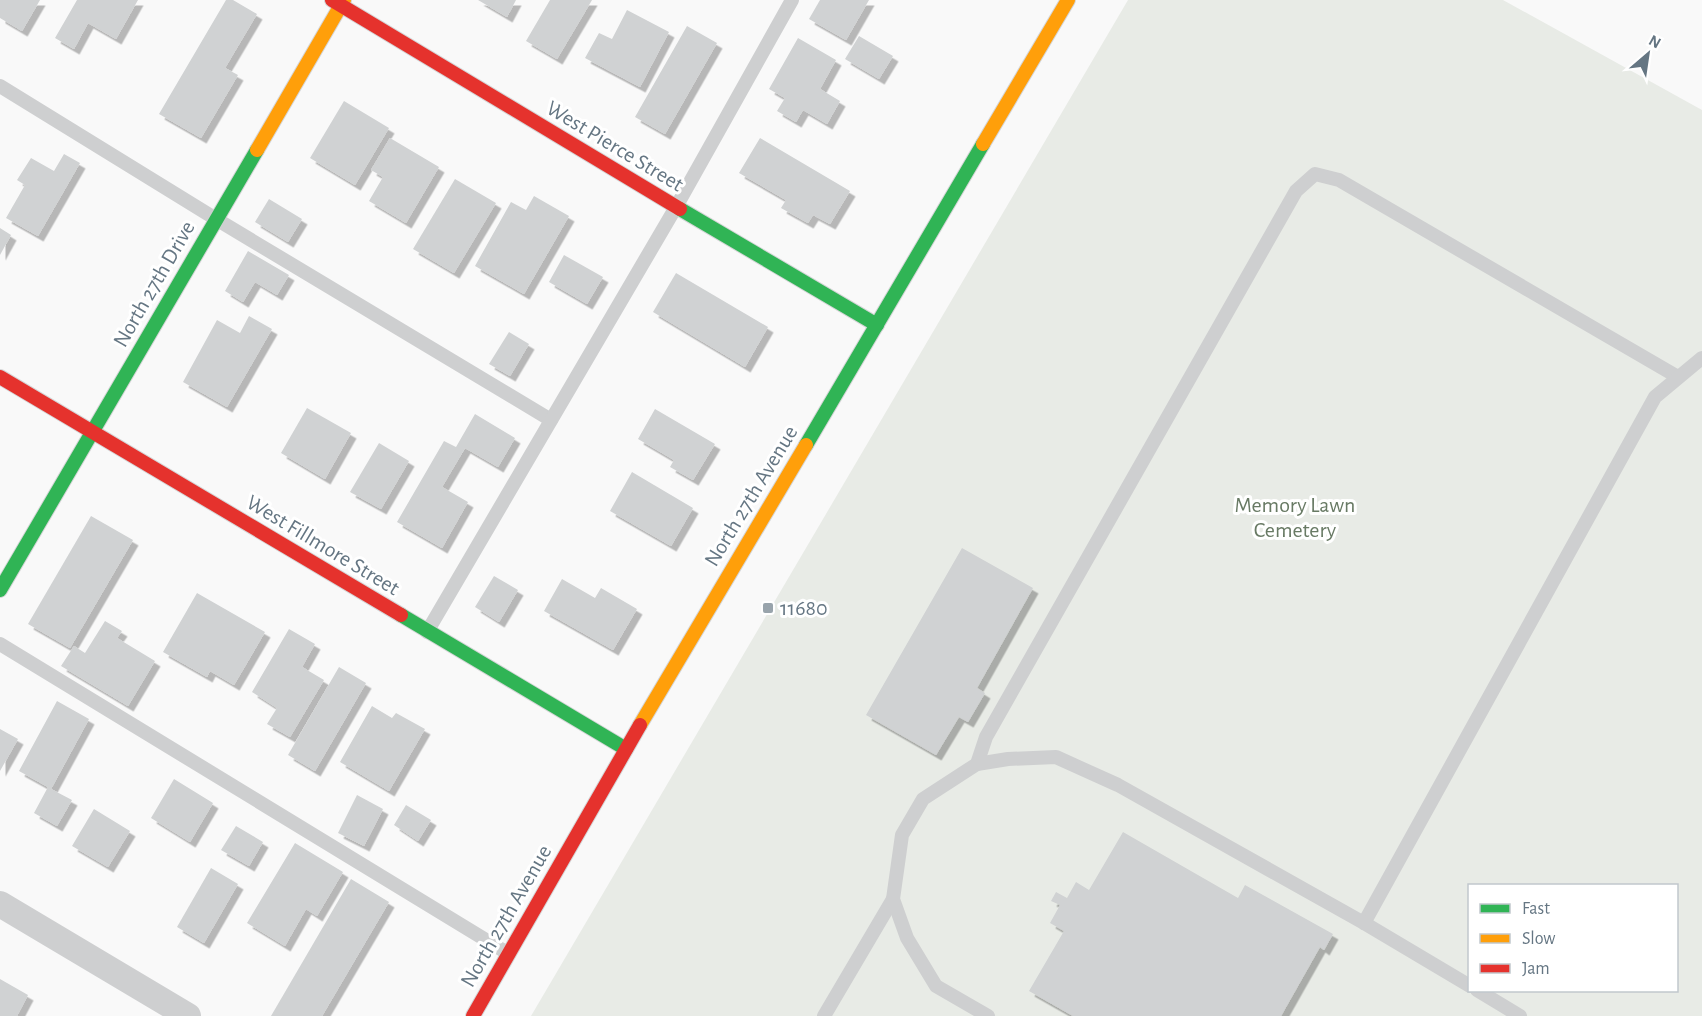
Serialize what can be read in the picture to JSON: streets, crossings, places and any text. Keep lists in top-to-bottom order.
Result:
{
  "streets": {
    "street": [
      "West Pierce Street",
      "North 27th Drive",
      "North 27th Avenue",
      "West Fillmore Street"
    ]
  },
  "crossings": [
    ["West Pierce Street", "North 27th Drive"],
    ["West Pierce Street", "North 27th Avenue"],
    ["North 27th Drive", "West Fillmore Street"],
    ["North 27th Avenue", "West Fillmore Street"]
  ],
  "parks": ["Memory Lawn Cemetery"],
  "places": {
    "transit": ["11680"]
  },
  "legend": ["Fast", "Slow", "Jam"],
  "north": "top right"
}
